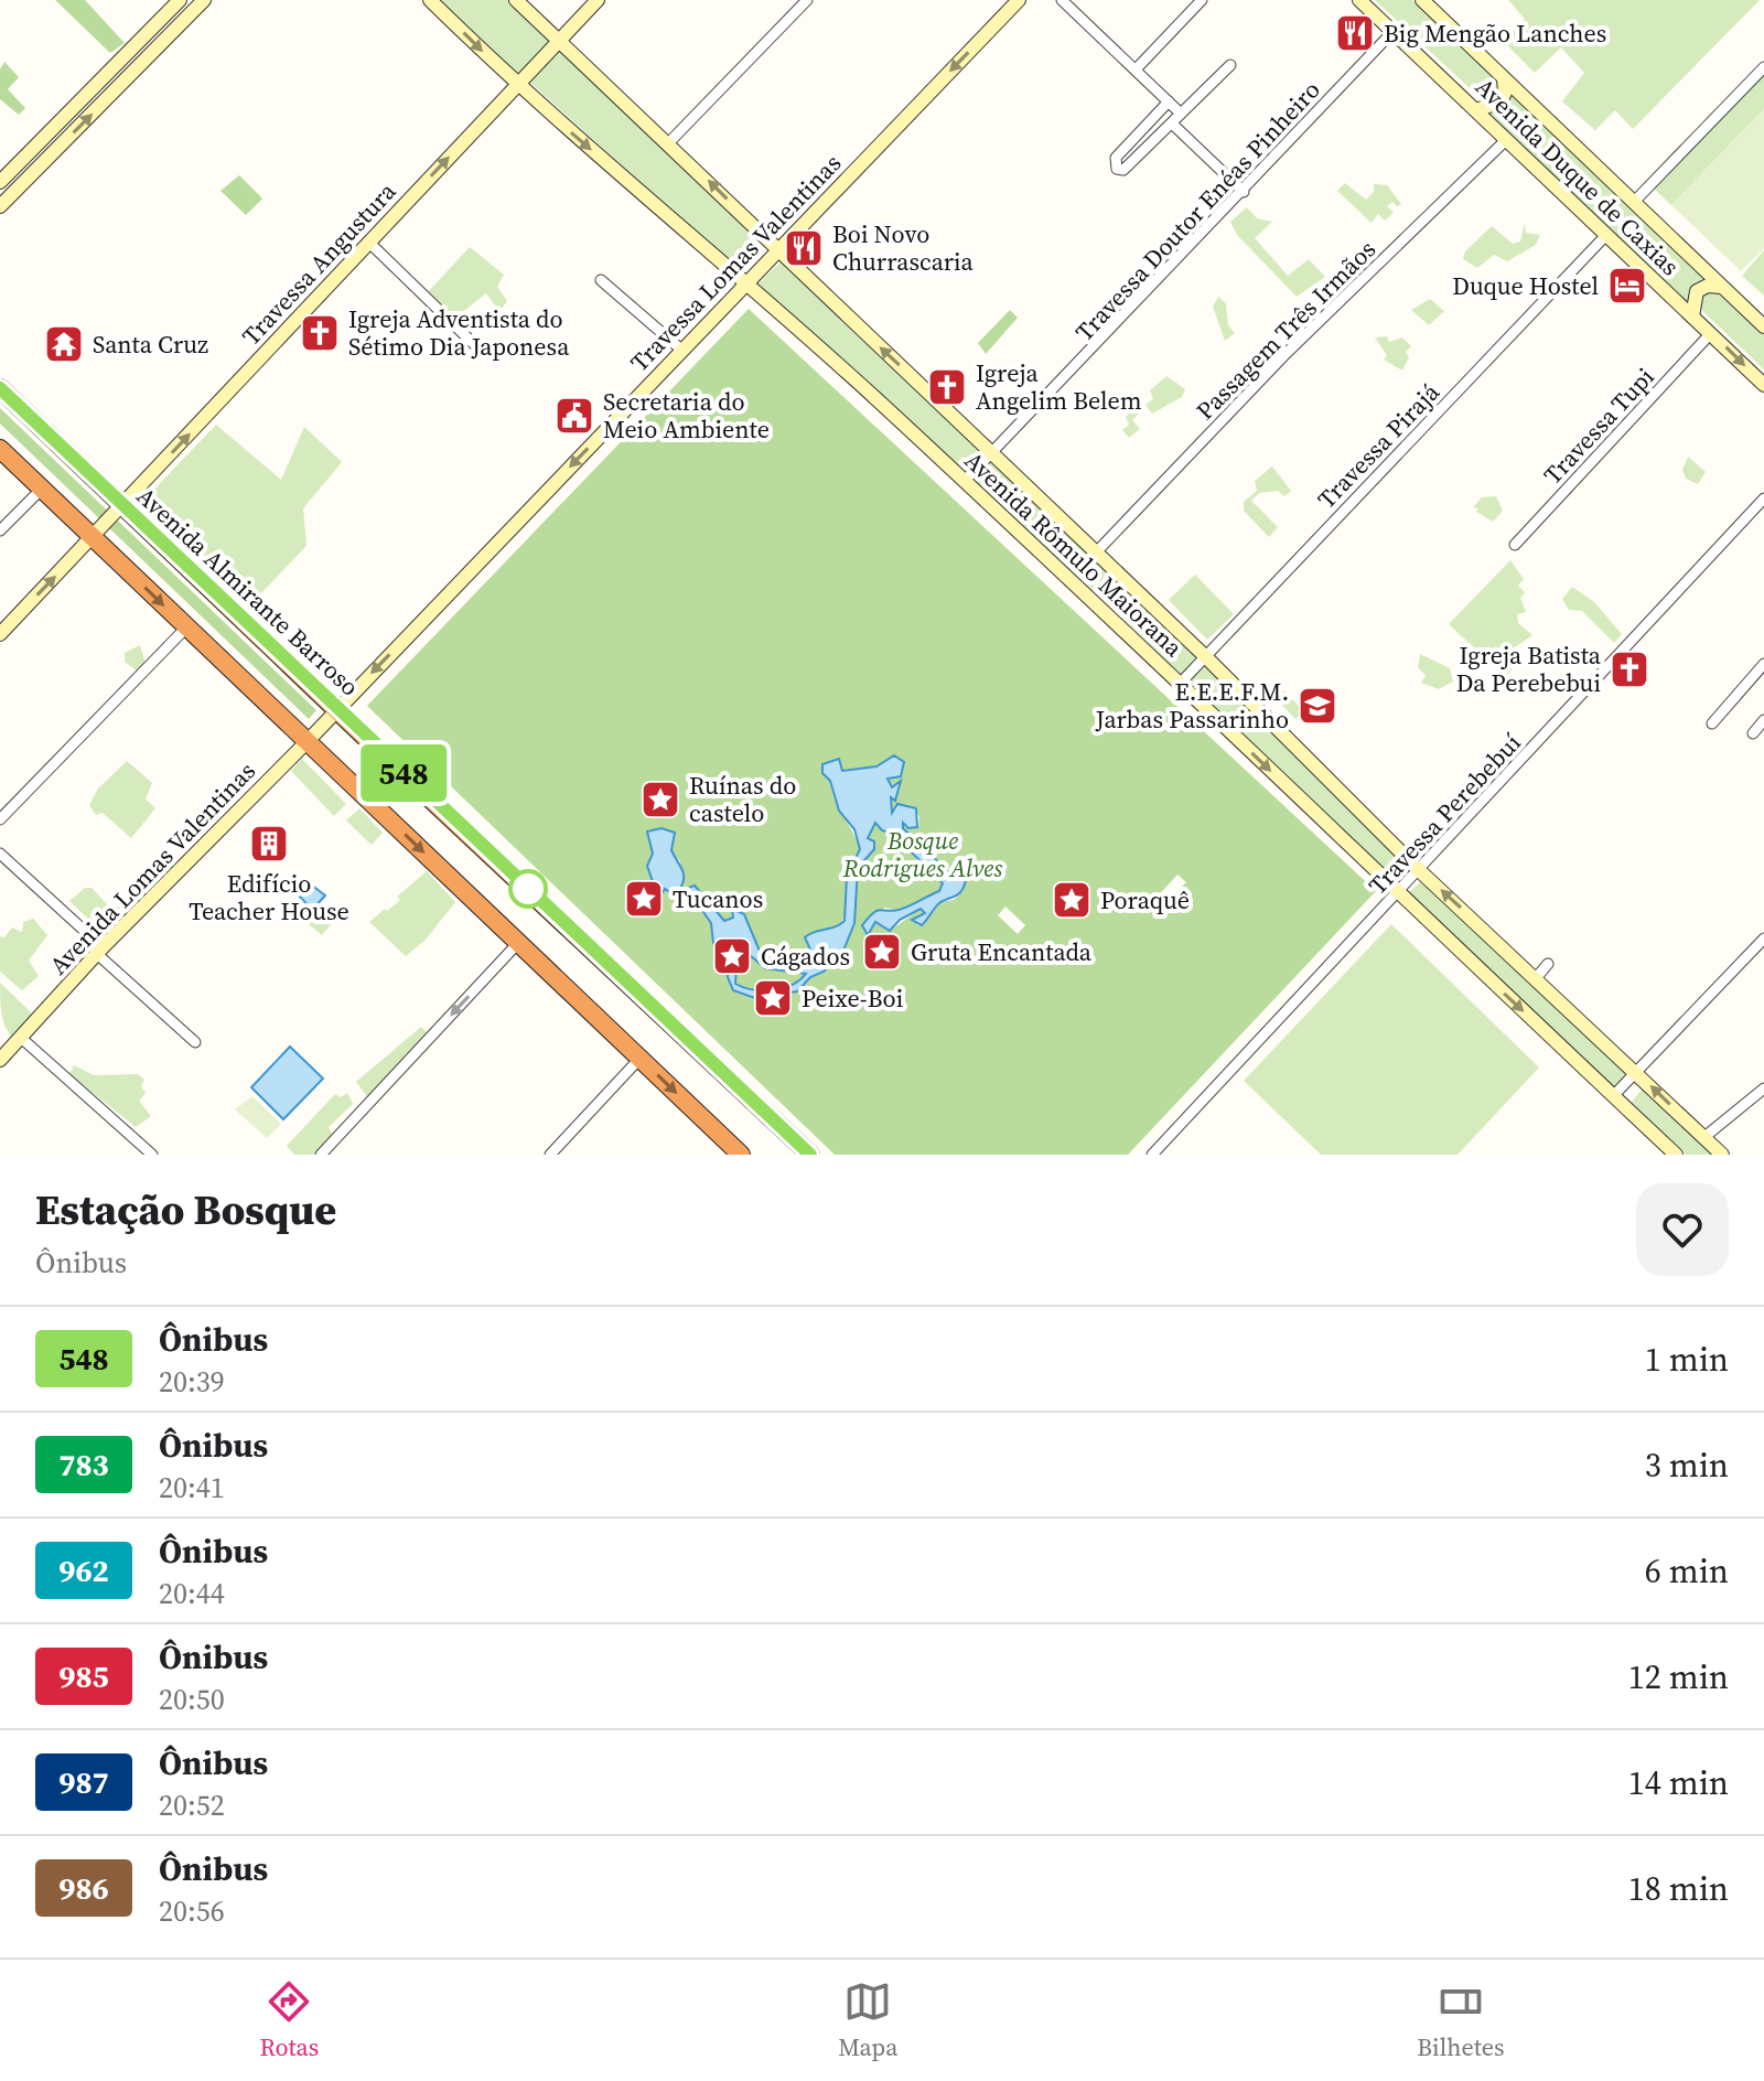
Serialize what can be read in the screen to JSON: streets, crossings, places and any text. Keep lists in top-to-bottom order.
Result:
{
  "streets": {
    "highway": ["Avenida Almirante Barroso"],
    "street": [
      "Avenida Duque de Caxias",
      "Travessa Doutor Enéas Pinheiro",
      "Travessa Lomas Valentinas",
      "Travessa Angustura",
      "Passagem Três Irmãos",
      "Travessa Tupi",
      "Travessa Pirajá",
      "Avenida Rômulo Maiorana",
      "Travessa Perebebuí",
      "Avenida Lomas Valentinas"
    ]
  },
  "crossings": [
    ["Avenida Duque de Caxias", "Travessa Doutor Enéas Pinheiro"],
    ["Avenida Duque de Caxias", "Passagem Três Irmãos"],
    ["Avenida Duque de Caxias", "Travessa Tupi"],
    ["Avenida Duque de Caxias", "Travessa Pirajá"],
    ["Travessa Doutor Enéas Pinheiro", "Avenida Rômulo Maiorana"],
    ["Travessa Lomas Valentinas", "Avenida Rômulo Maiorana"],
    ["Travessa Lomas Valentinas", "Avenida Almirante Barroso"],
    ["Travessa Lomas Valentinas", "Avenida Lomas Valentinas"],
    ["Travessa Angustura", "Avenida Rômulo Maiorana"],
    ["Travessa Angustura", "Avenida Almirante Barroso"],
    ["Passagem Três Irmãos", "Avenida Rômulo Maiorana"],
    ["Travessa Pirajá", "Avenida Rômulo Maiorana"],
    ["Avenida Rômulo Maiorana", "Travessa Perebebuí"],
    ["Avenida Almirante Barroso", "Avenida Lomas Valentinas"]
  ],
  "one_way": ["Travessa Lomas Valentinas", "Travessa Angustura"],
  "parks": ["Bosque Rodrigues Alves"],
  "places": {
    "restaurant": ["Big Mengão Lanches", "Boi Novo Churrascaria"],
    "hotel": ["Duque Hostel"],
    "church": ["Igreja Adventista do Sétimo Dia Japonesa", "Igreja Angelim Belem", "Igreja Batista Da Perebebui"],
    "temple": ["Santa Cruz"],
    "public building": ["Secretaria do Meio Ambiente"],
    "school or university": ["E.E.E.F.M. Jarbas Passarinho"],
    "place": [
      "Ruínas do castelo",
      "Tucanos",
      "Poraquê",
      "Gruta Encantada",
      "Cágados",
      "Peixe-Boi"
    ],
    "building": ["Edifício Teacher House"]
  },
  "lines": ["bus line 548"],
  "page": {
    "on_map": "548",
    "heading": ["Estação Bosque", "Ônibus"],
    "list": [
      {
        "mark": "548",
        "name": "Ônibus",
        "note": "20:39",
        "value": "1 min"
      },
      {
        "mark": "783",
        "name": "Ônibus",
        "note": "20:41",
        "value": "3 min"
      },
      {
        "mark": "962",
        "name": "Ônibus",
        "note": "20:44",
        "value": "6 min"
      },
      {
        "mark": "985",
        "name": "Ônibus",
        "note": "20:50",
        "value": "12 min"
      },
      {
        "mark": "987",
        "name": "Ônibus",
        "note": "20:52",
        "value": "14 min"
      },
      {
        "mark": "986",
        "name": "Ônibus",
        "note": "20:56",
        "value": "18 min"
      }
    ],
    "tabs": ["Rotas", "Mapa", "Bilhetes"]
  }
}
